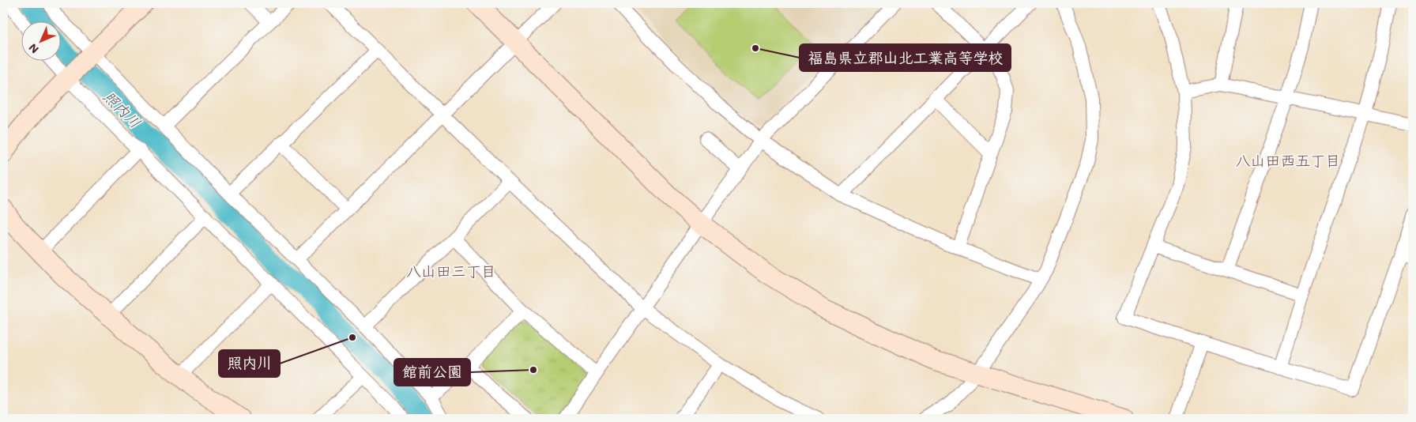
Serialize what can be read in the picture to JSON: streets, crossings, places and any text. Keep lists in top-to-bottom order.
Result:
{
  "districts": ["八山田西五丁目", "八山田三丁目"],
  "water": ["照内川"],
  "places": ["福島県立郡山北工業高等学校", "照内川", "館前公園"],
  "north": "bottom left"
}
